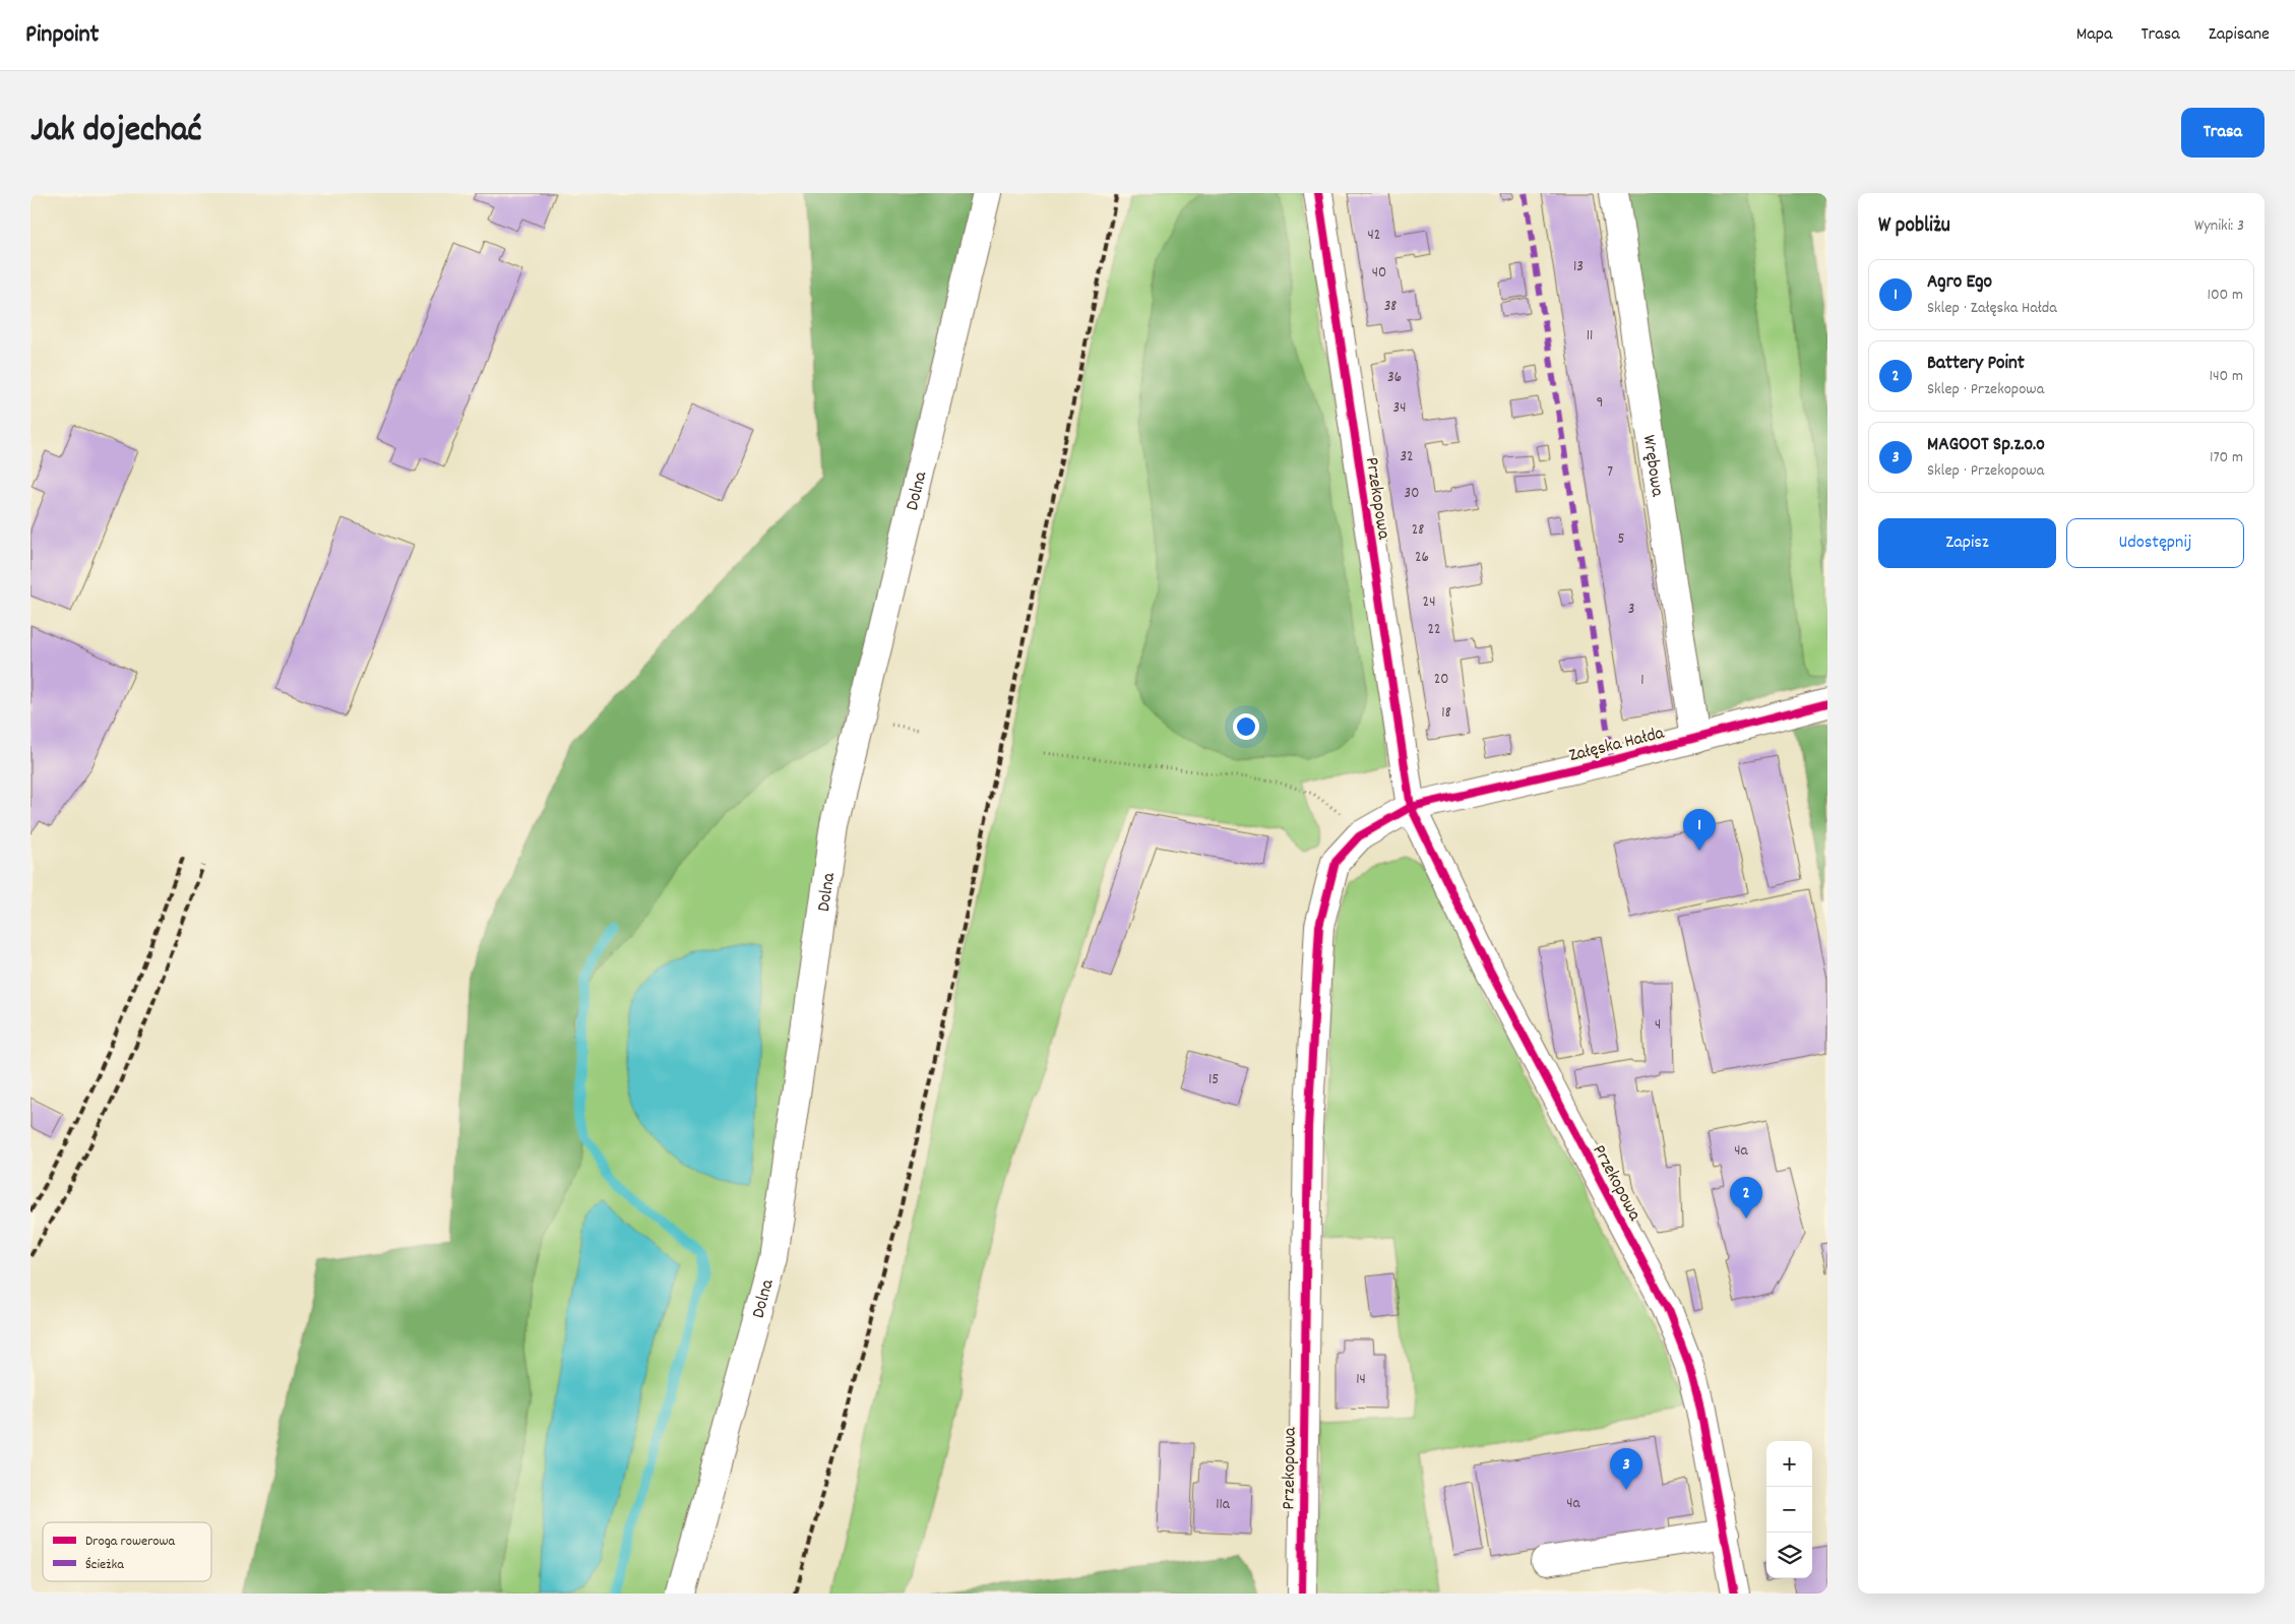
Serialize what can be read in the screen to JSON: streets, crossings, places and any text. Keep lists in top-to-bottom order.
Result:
{
  "streets": {
    "street": [
      "Wrębowa",
      "Dolna",
      "Przekopowa",
      "Załęska Hałda"
    ]
  },
  "crossings": [
    ["Wrębowa", "Załęska Hałda"],
    ["Przekopowa", "Załęska Hałda"]
  ],
  "house_numbers": [
    "42",
    "13",
    "40",
    "38",
    "11",
    "36",
    "9",
    "34",
    "32",
    "7",
    "30",
    "28",
    "5",
    "26",
    "24",
    "3",
    "22",
    "20",
    "1",
    "18",
    "4",
    "15",
    "4a",
    "14",
    "4a",
    "11a"
  ],
  "legend": ["Droga rowerowa", "Ścieżka"],
  "page": {
    "header": "Pinpoint",
    "nav": ["Mapa", "Trasa", "Zapisane"],
    "title": "Jak dojechać",
    "buttons": [
      "Trasa",
      ["Zapisz", "Udostępnij"]
    ],
    "heading": ["W pobliżu", "Wyniki: 3"],
    "list": [
      {
        "mark": "1",
        "name": "Agro Ego",
        "note": "Sklep · Załęska Hałda",
        "value": "100 m"
      },
      {
        "mark": "2",
        "name": "Battery Point",
        "note": "Sklep · Przekopowa",
        "value": "140 m"
      },
      {
        "mark": "3",
        "name": "MAGOOT Sp.z.o.o",
        "note": "Sklep · Przekopowa",
        "value": "170 m"
      }
    ],
    "pins": ["1", "2", "3"],
    "map_buttons": ["+", "−"]
  }
}
